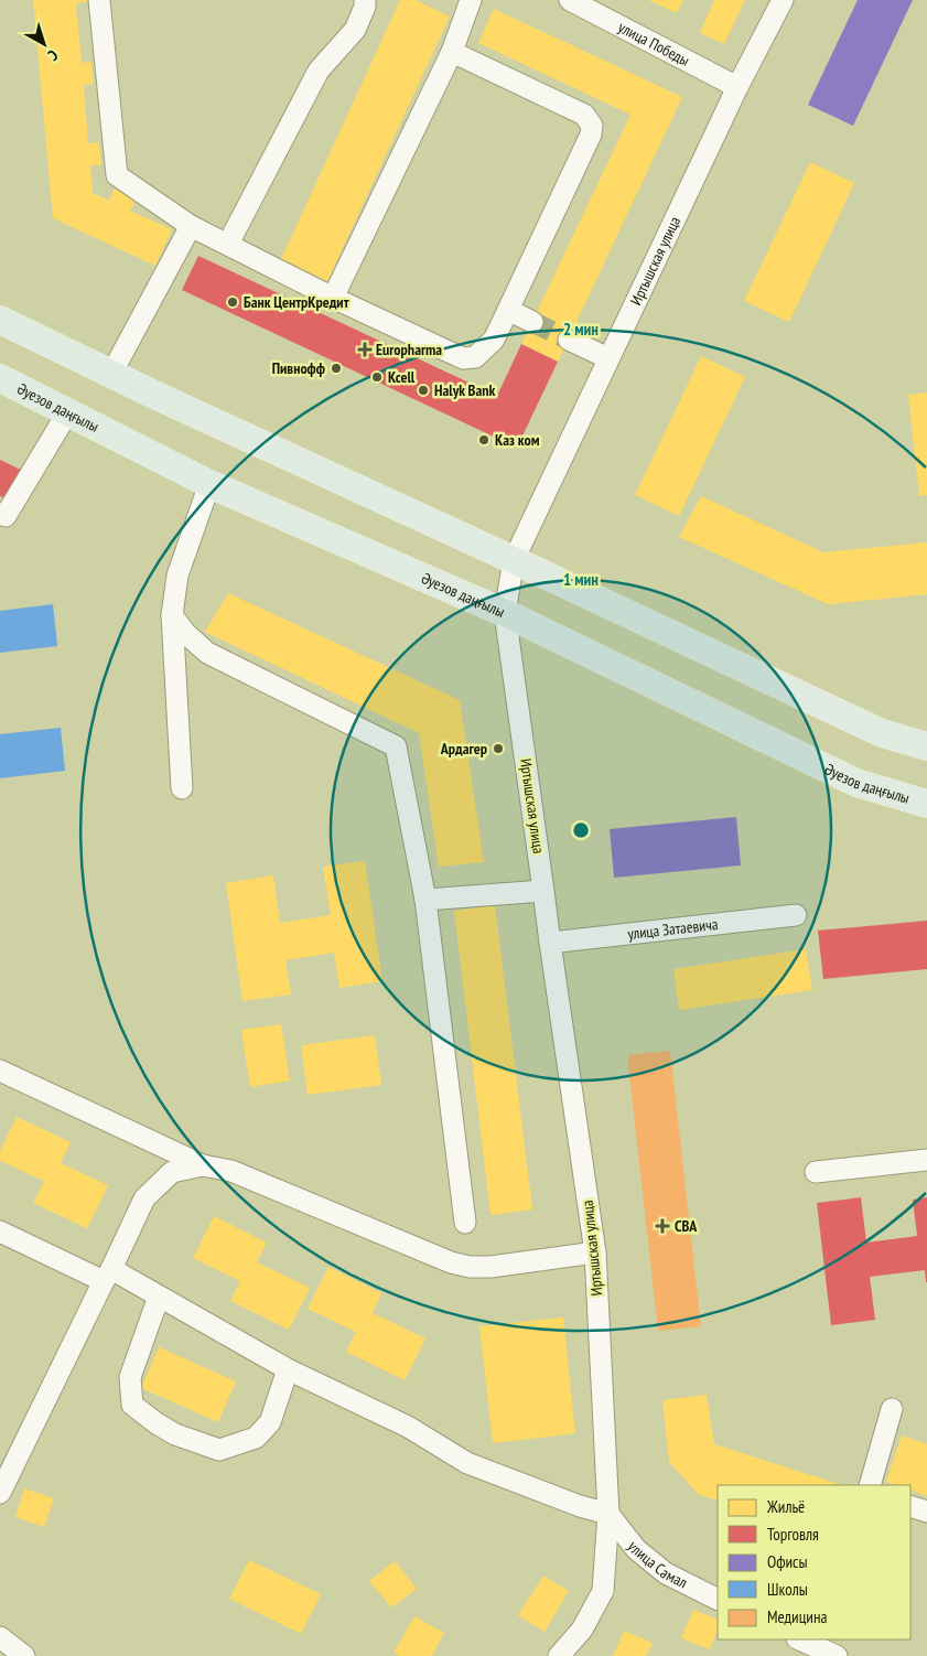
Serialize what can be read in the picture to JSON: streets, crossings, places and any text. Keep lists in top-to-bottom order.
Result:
{
  "streets": {
    "main road": ["Әуезов даңғылы"],
    "street": [
      "улица Победы",
      "Иртышская улица",
      "улица Затаевича",
      "улица Самал"
    ]
  },
  "crossings": [
    ["улица Победы", "Иртышская улица"],
    ["Иртышская улица", "Әуезов даңғылы"],
    ["Иртышская улица", "улица Затаевича"],
    ["Иртышская улица", "улица Самал"]
  ],
  "places": {
    "other": [
      "Банк ЦентрКредит",
      "Пивнофф",
      "Kcell",
      "Halyk Bank",
      "Каз ком",
      "Ардагер"
    ],
    "health": ["Europharma", "СВА"]
  },
  "legend": [
    "Жильё",
    "Торговля",
    "Офисы",
    "Школы",
    "Медицина"
  ],
  "north": "bottom right",
  "rings": ["2 мин", "1 мин"]
}
